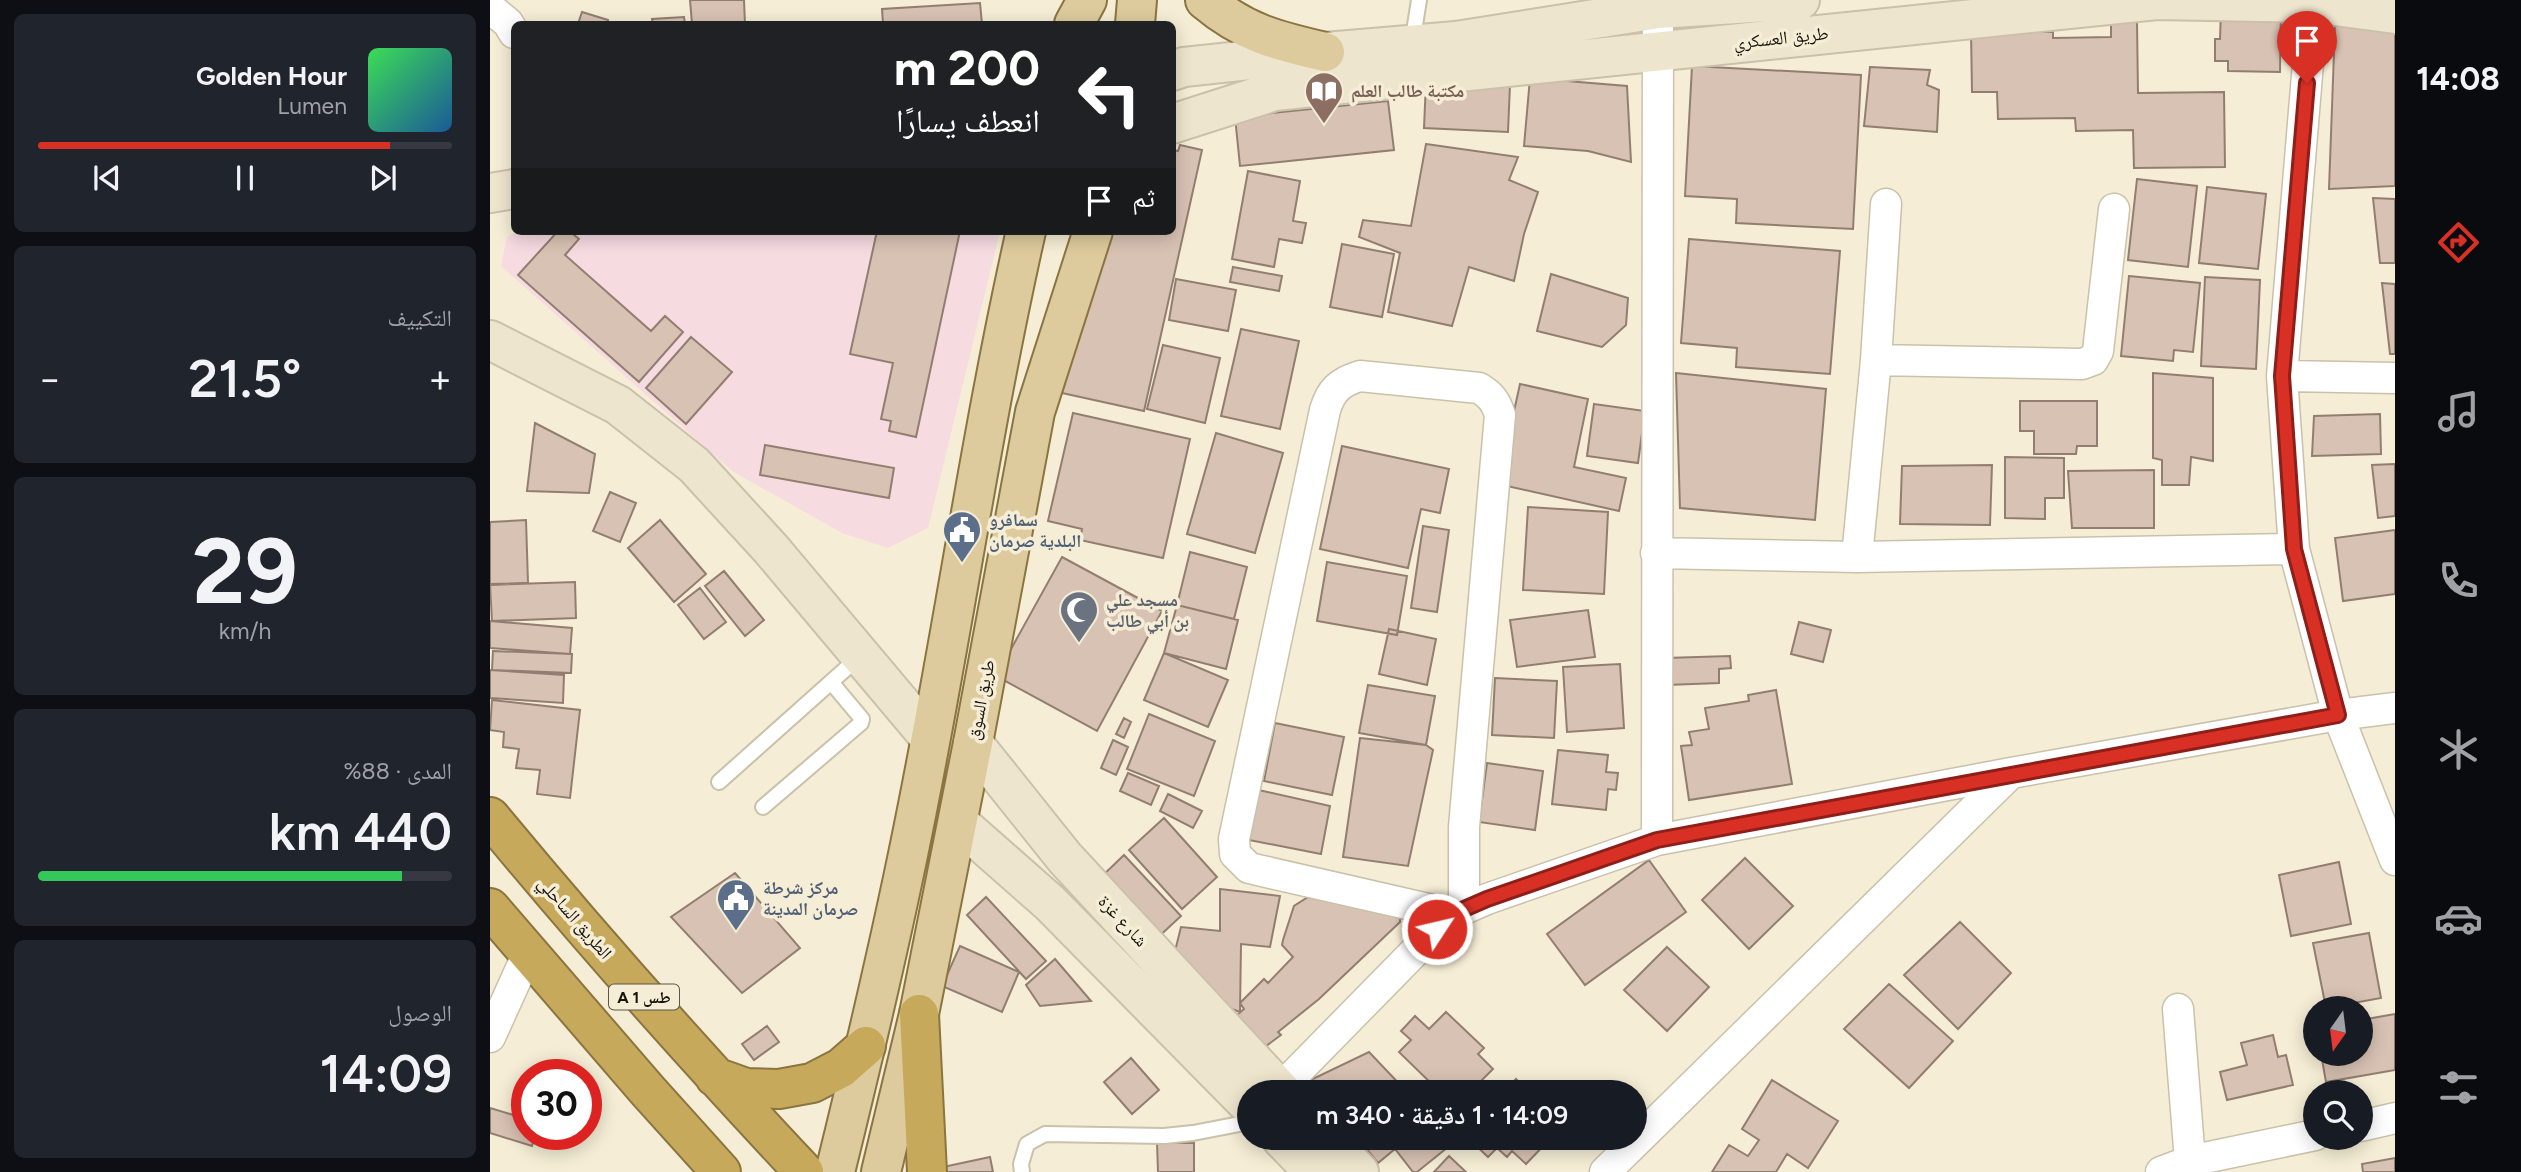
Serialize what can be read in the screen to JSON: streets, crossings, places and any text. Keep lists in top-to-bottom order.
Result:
{
  "streets": {
    "highway": ["الطريق الساحلي", "A 1 طس"],
    "main road": ["طريق السوق"],
    "street": ["طريق العسكري", "شارع غزة"]
  },
  "crossings": [
    ["طريق السوق", "شارع غزة"]
  ],
  "places": {
    "library": ["مكتبة طالب العلم"],
    "public building": ["سمافرو البلدية صرمان", "مركز شرطة صرمان المدينة"],
    "mosque": ["مسجد علي بن أبي طالب"]
  },
  "north": "bottom",
  "page": {
    "tabs": "14:08",
    "turn": ["200 m", "انعطف يسارًا"],
    "song": ["Golden Hour", "Lumen"],
    "then": "ثم",
    "tile": [
      "التكييف",
      ["29", "km/h"],
      ["المدى · 88%", "440 km"],
      ["الوصول", "14:09"]
    ],
    "heat": ["−", "21.5°", "+"],
    "limit": "30",
    "trip": "14:09 · 1 دقيقة · 340 m"
  }
}
